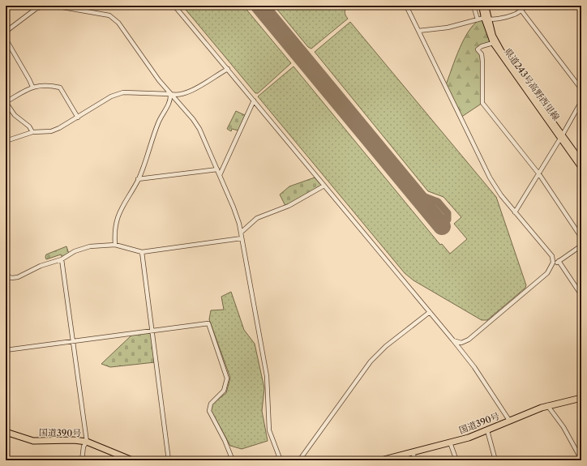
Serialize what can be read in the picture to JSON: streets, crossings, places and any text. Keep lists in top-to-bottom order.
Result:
{
  "streets": {
    "highway": ["国道390号"],
    "main road": ["県道243号高野西里線"]
  }
}
